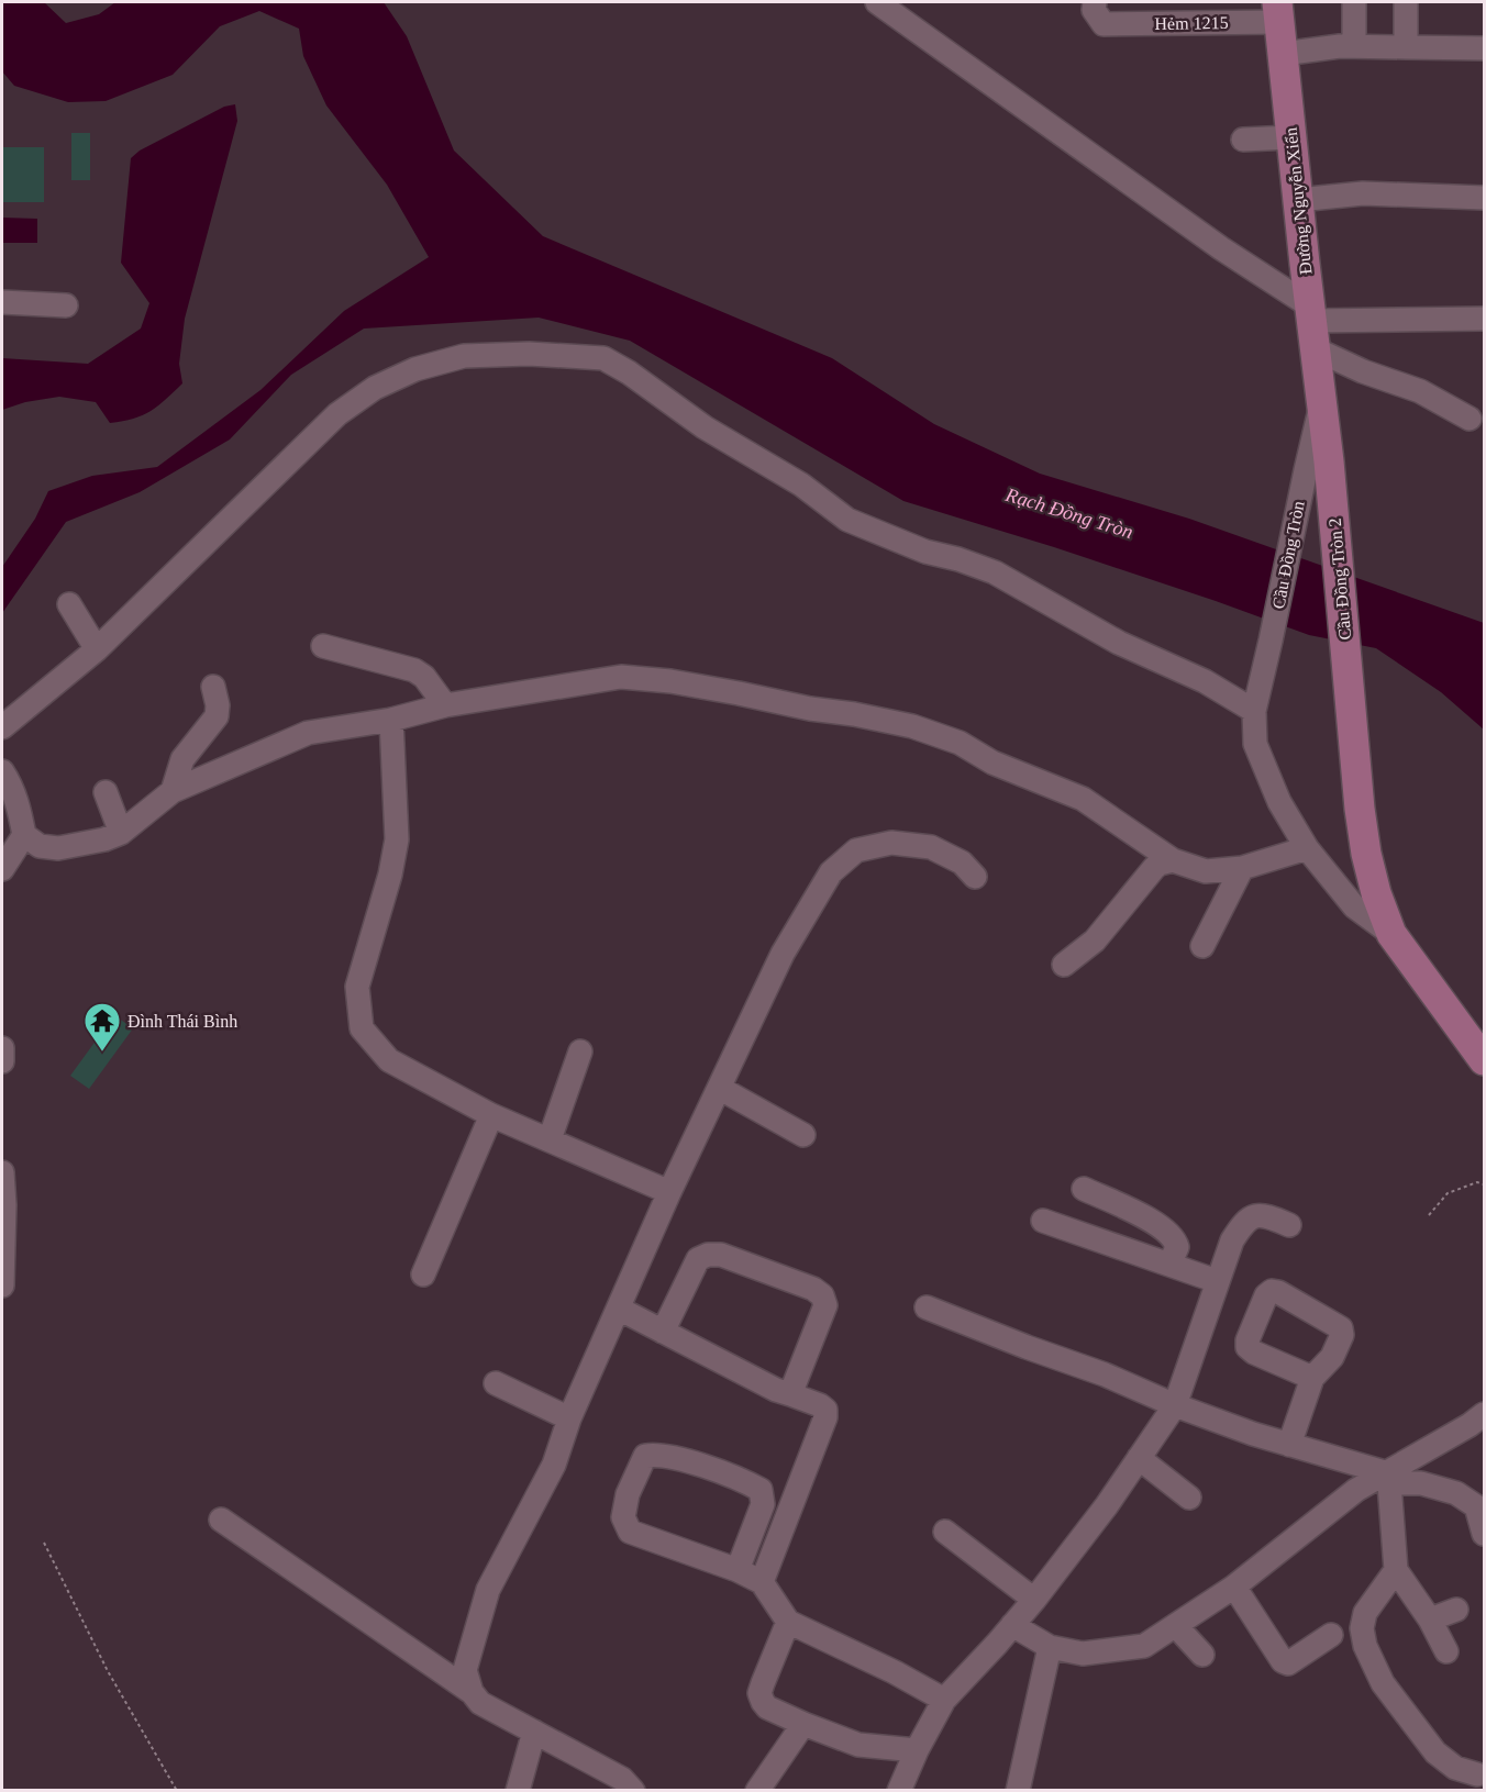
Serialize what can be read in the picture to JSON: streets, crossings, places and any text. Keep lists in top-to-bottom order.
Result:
{
  "streets": {
    "main road": ["Đường Nguyễn Xiển", "Cầu Đồng Tròn 2"],
    "street": ["Hẻm 1215", "Cầu Đồng Tròn"]
  },
  "crossings": [
    ["Hẻm 1215", "Đường Nguyễn Xiển"],
    ["Đường Nguyễn Xiển", "Cầu Đồng Tròn"],
    ["Đường Nguyễn Xiển", "Cầu Đồng Tròn 2"],
    ["Cầu Đồng Tròn", "Cầu Đồng Tròn 2"]
  ],
  "water": ["Rạch Đồng Tròn"],
  "places": {
    "temple": ["Đình Thái Bình"]
  }
}
